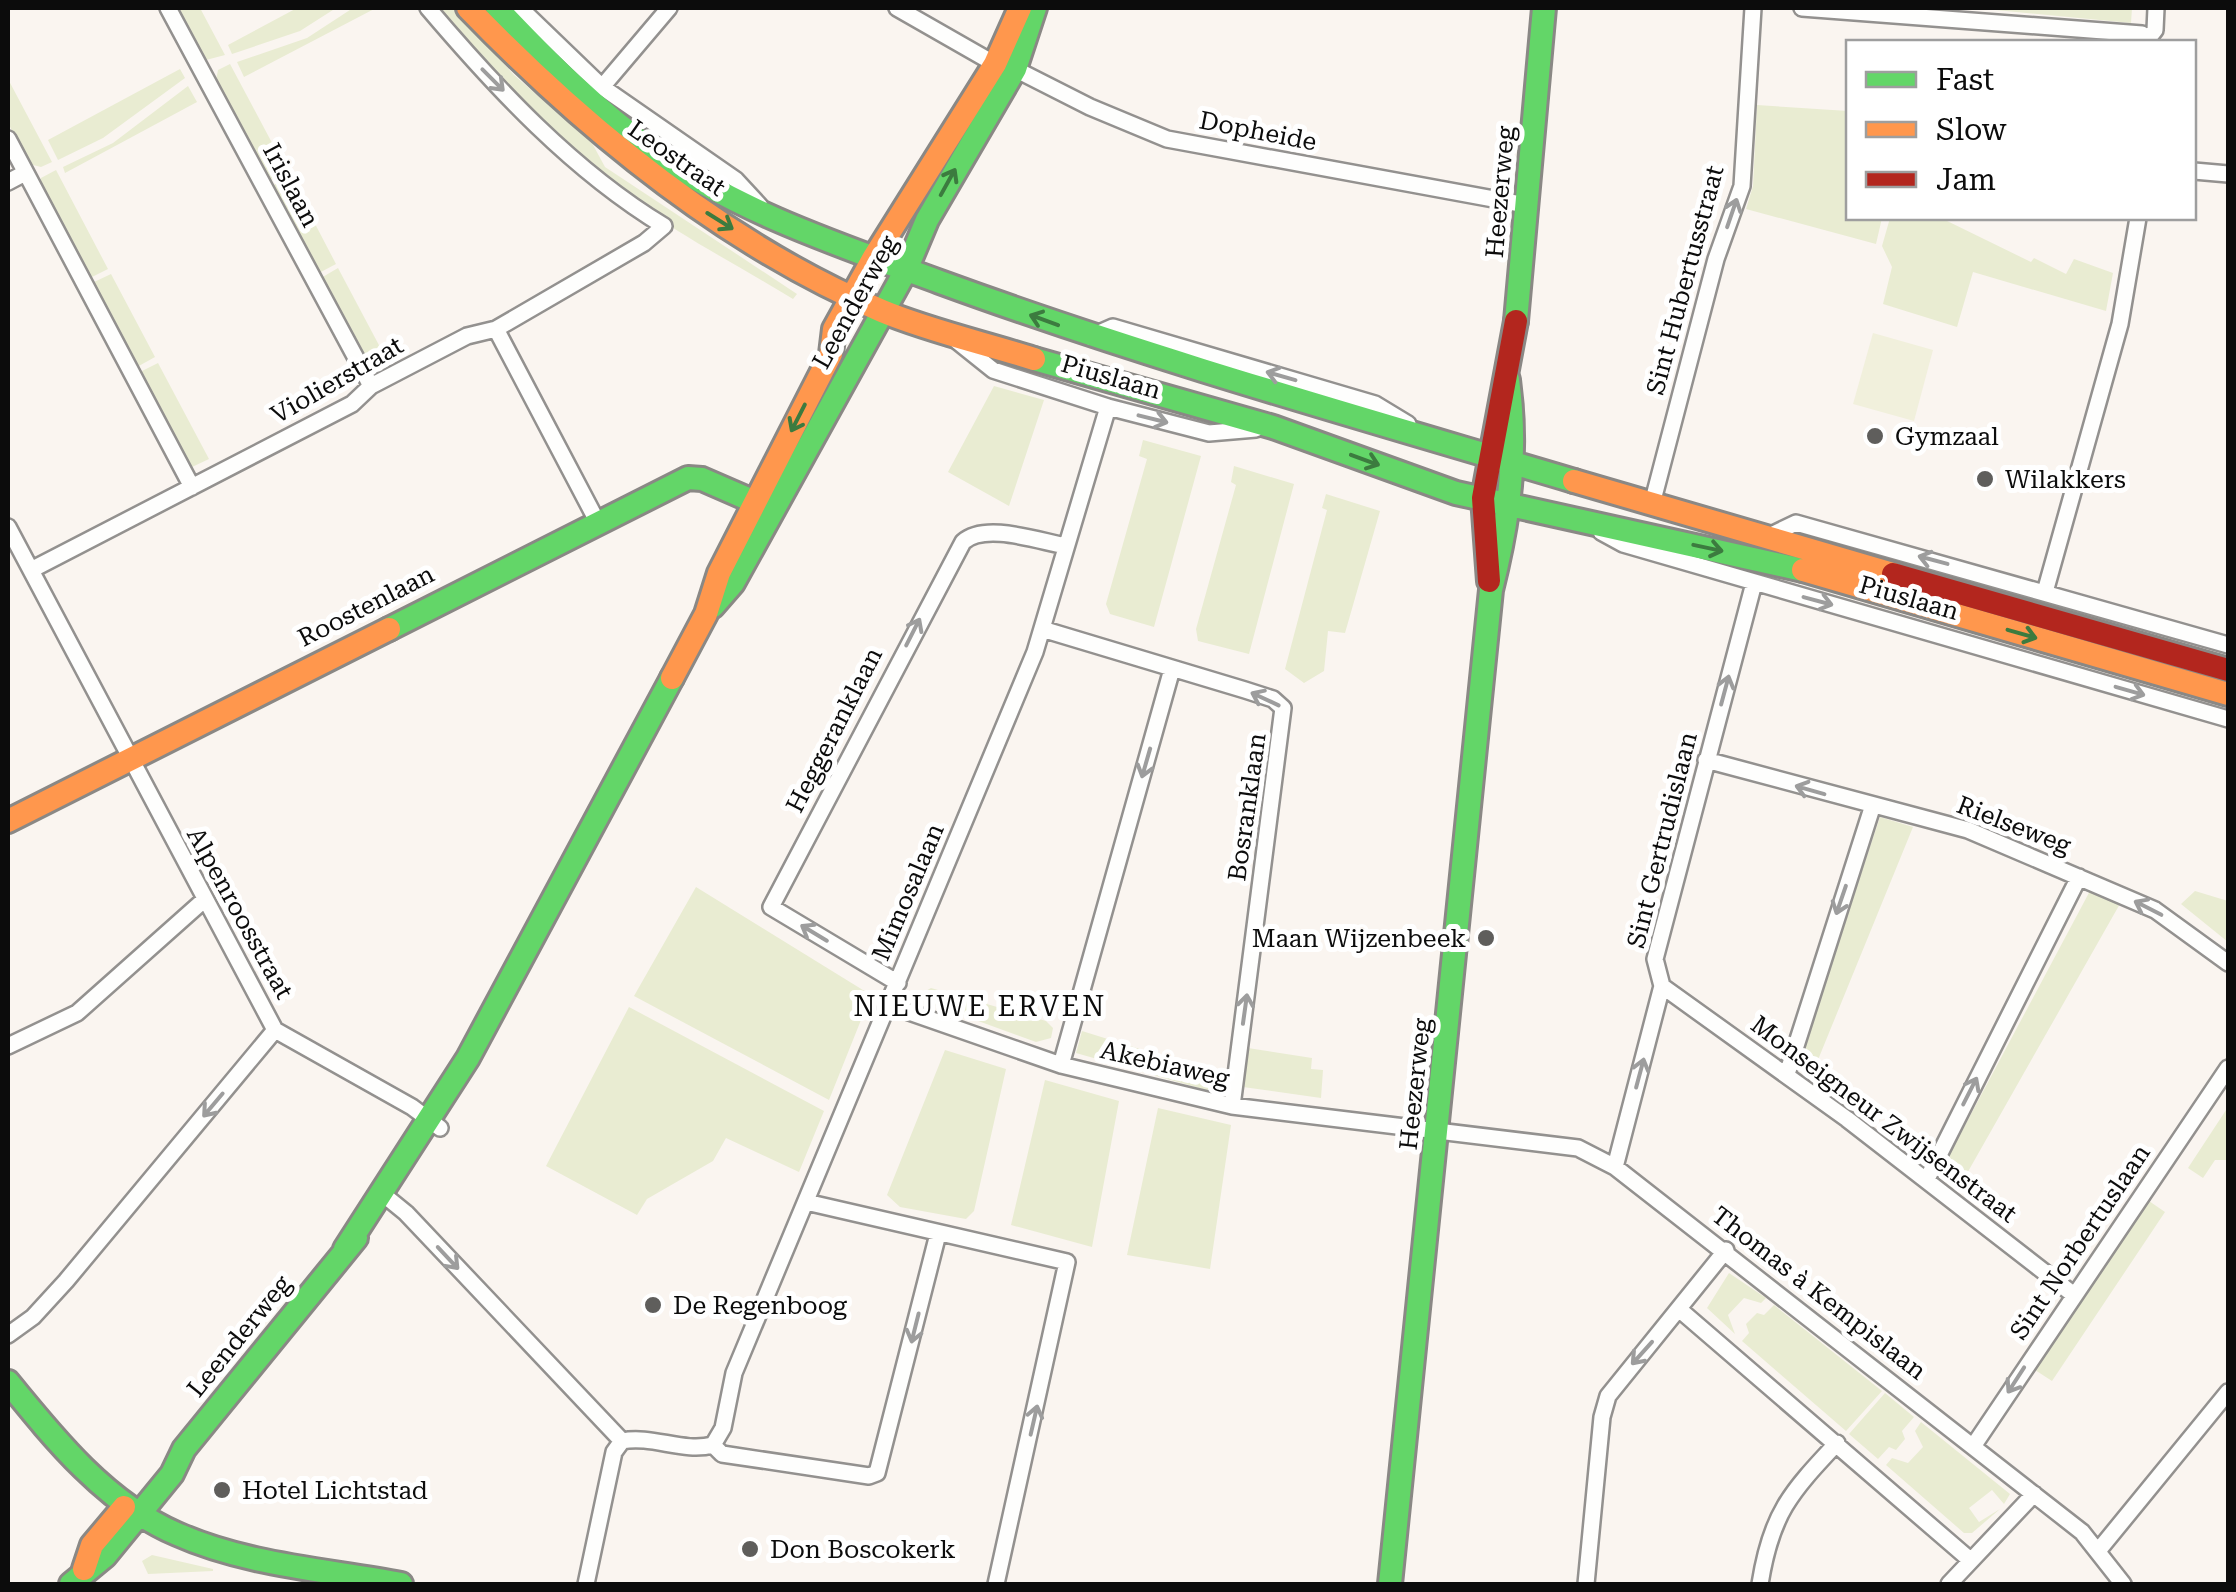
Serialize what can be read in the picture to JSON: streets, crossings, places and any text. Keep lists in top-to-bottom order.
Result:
{
  "streets": {
    "main road": [
      "Leostraat",
      "Heezerweg",
      "Leenderweg",
      "Piuslaan",
      "Roostenlaan"
    ],
    "street": [
      "Dopheide",
      "Irislaan",
      "Sint Hubertusstraat",
      "Violierstraat",
      "Heggeranklaan",
      "Bosranklaan",
      "Rielseweg",
      "Sint Gertrudislaan",
      "Mimosalaan",
      "Alpenroosstraat",
      "Akebiaweg",
      "Monseigneur Zwijsenstraat",
      "Sint Norbertuslaan",
      "Thomas à Kempislaan"
    ]
  },
  "crossings": [
    ["Dopheide", "Heezerweg"],
    ["Dopheide", "Leenderweg"],
    ["Leostraat", "Leenderweg"],
    ["Leostraat", "Piuslaan"],
    ["Irislaan", "Violierstraat"],
    ["Heezerweg", "Piuslaan"],
    ["Heezerweg", "Akebiaweg"],
    ["Heezerweg", "Thomas à Kempislaan"],
    ["Sint Hubertusstraat", "Piuslaan"],
    ["Leenderweg", "Piuslaan"],
    ["Leenderweg", "Roostenlaan"],
    ["Leenderweg", "Alpenroosstraat"],
    ["Piuslaan", "Sint Gertrudislaan"],
    ["Piuslaan", "Mimosalaan"],
    ["Violierstraat", "Alpenroosstraat"],
    ["Roostenlaan", "Alpenroosstraat"],
    ["Heggeranklaan", "Mimosalaan"],
    ["Bosranklaan", "Mimosalaan"],
    ["Bosranklaan", "Akebiaweg"],
    ["Rielseweg", "Sint Gertrudislaan"],
    ["Sint Gertrudislaan", "Monseigneur Zwijsenstraat"],
    ["Sint Gertrudislaan", "Thomas à Kempislaan"],
    ["Mimosalaan", "Akebiaweg"],
    ["Akebiaweg", "Thomas à Kempislaan"],
    ["Monseigneur Zwijsenstraat", "Sint Norbertuslaan"],
    ["Sint Norbertuslaan", "Thomas à Kempislaan"]
  ],
  "one_way": [
    "Sint Hubertusstraat",
    "Bosranklaan",
    "Rielseweg",
    "Sint Gertrudislaan",
    "Sint Norbertuslaan"
  ],
  "districts": ["NIEUWE ERVEN"],
  "places": [
    "Gymzaal",
    "Wilakkers",
    "Maan Wijzenbeek",
    "De Regenboog",
    "Hotel Lichtstad",
    "Don Boscokerk"
  ],
  "legend": ["Fast", "Slow", "Jam"]
}
